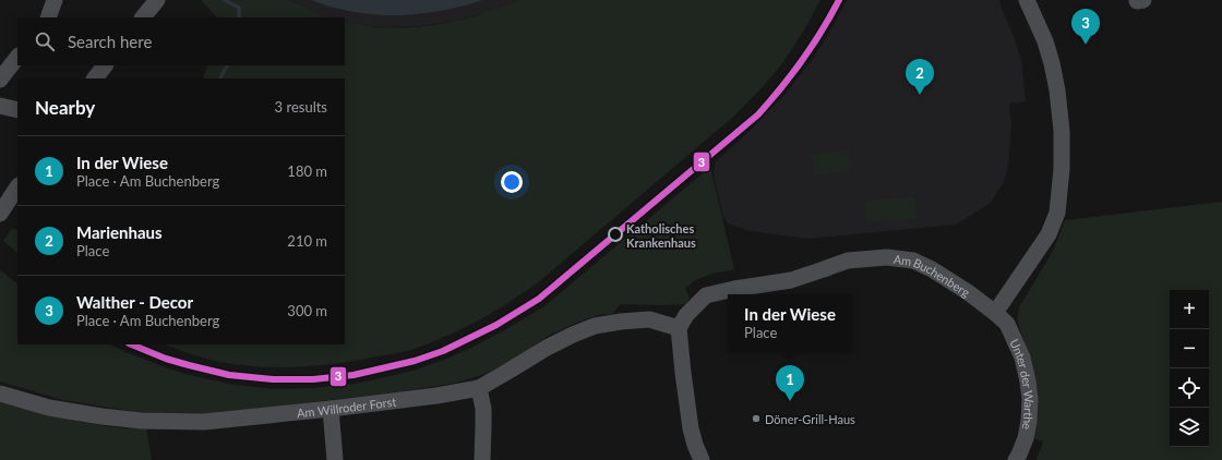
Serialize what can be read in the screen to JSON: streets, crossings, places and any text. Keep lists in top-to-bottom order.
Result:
{
  "streets": {
    "street": ["Am Buchenberg", "Unter der Warthe", "Am Willroder Forst"]
  },
  "crossings": [
    ["Am Buchenberg", "Unter der Warthe"],
    ["Am Buchenberg", "Am Willroder Forst"]
  ],
  "places": ["Katholisches Krankenhaus", "Döner-Grill-Haus"],
  "lines": ["tram line 3"],
  "page": {
    "pins": ["3", "2", "1"],
    "search": "Search here",
    "heading": ["Nearby", "3 results"],
    "list": [
      {
        "mark": "1",
        "name": "In der Wiese",
        "note": "Place · Am Buchenberg",
        "value": "180 m"
      },
      {
        "mark": "2",
        "name": "Marienhaus",
        "note": "Place",
        "value": "210 m"
      },
      {
        "mark": "3",
        "name": "Walther - Decor",
        "note": "Place · Am Buchenberg",
        "value": "300 m"
      }
    ],
    "map_buttons": ["+", "−"],
    "popup": ["In der Wiese", "Place"]
  }
}
